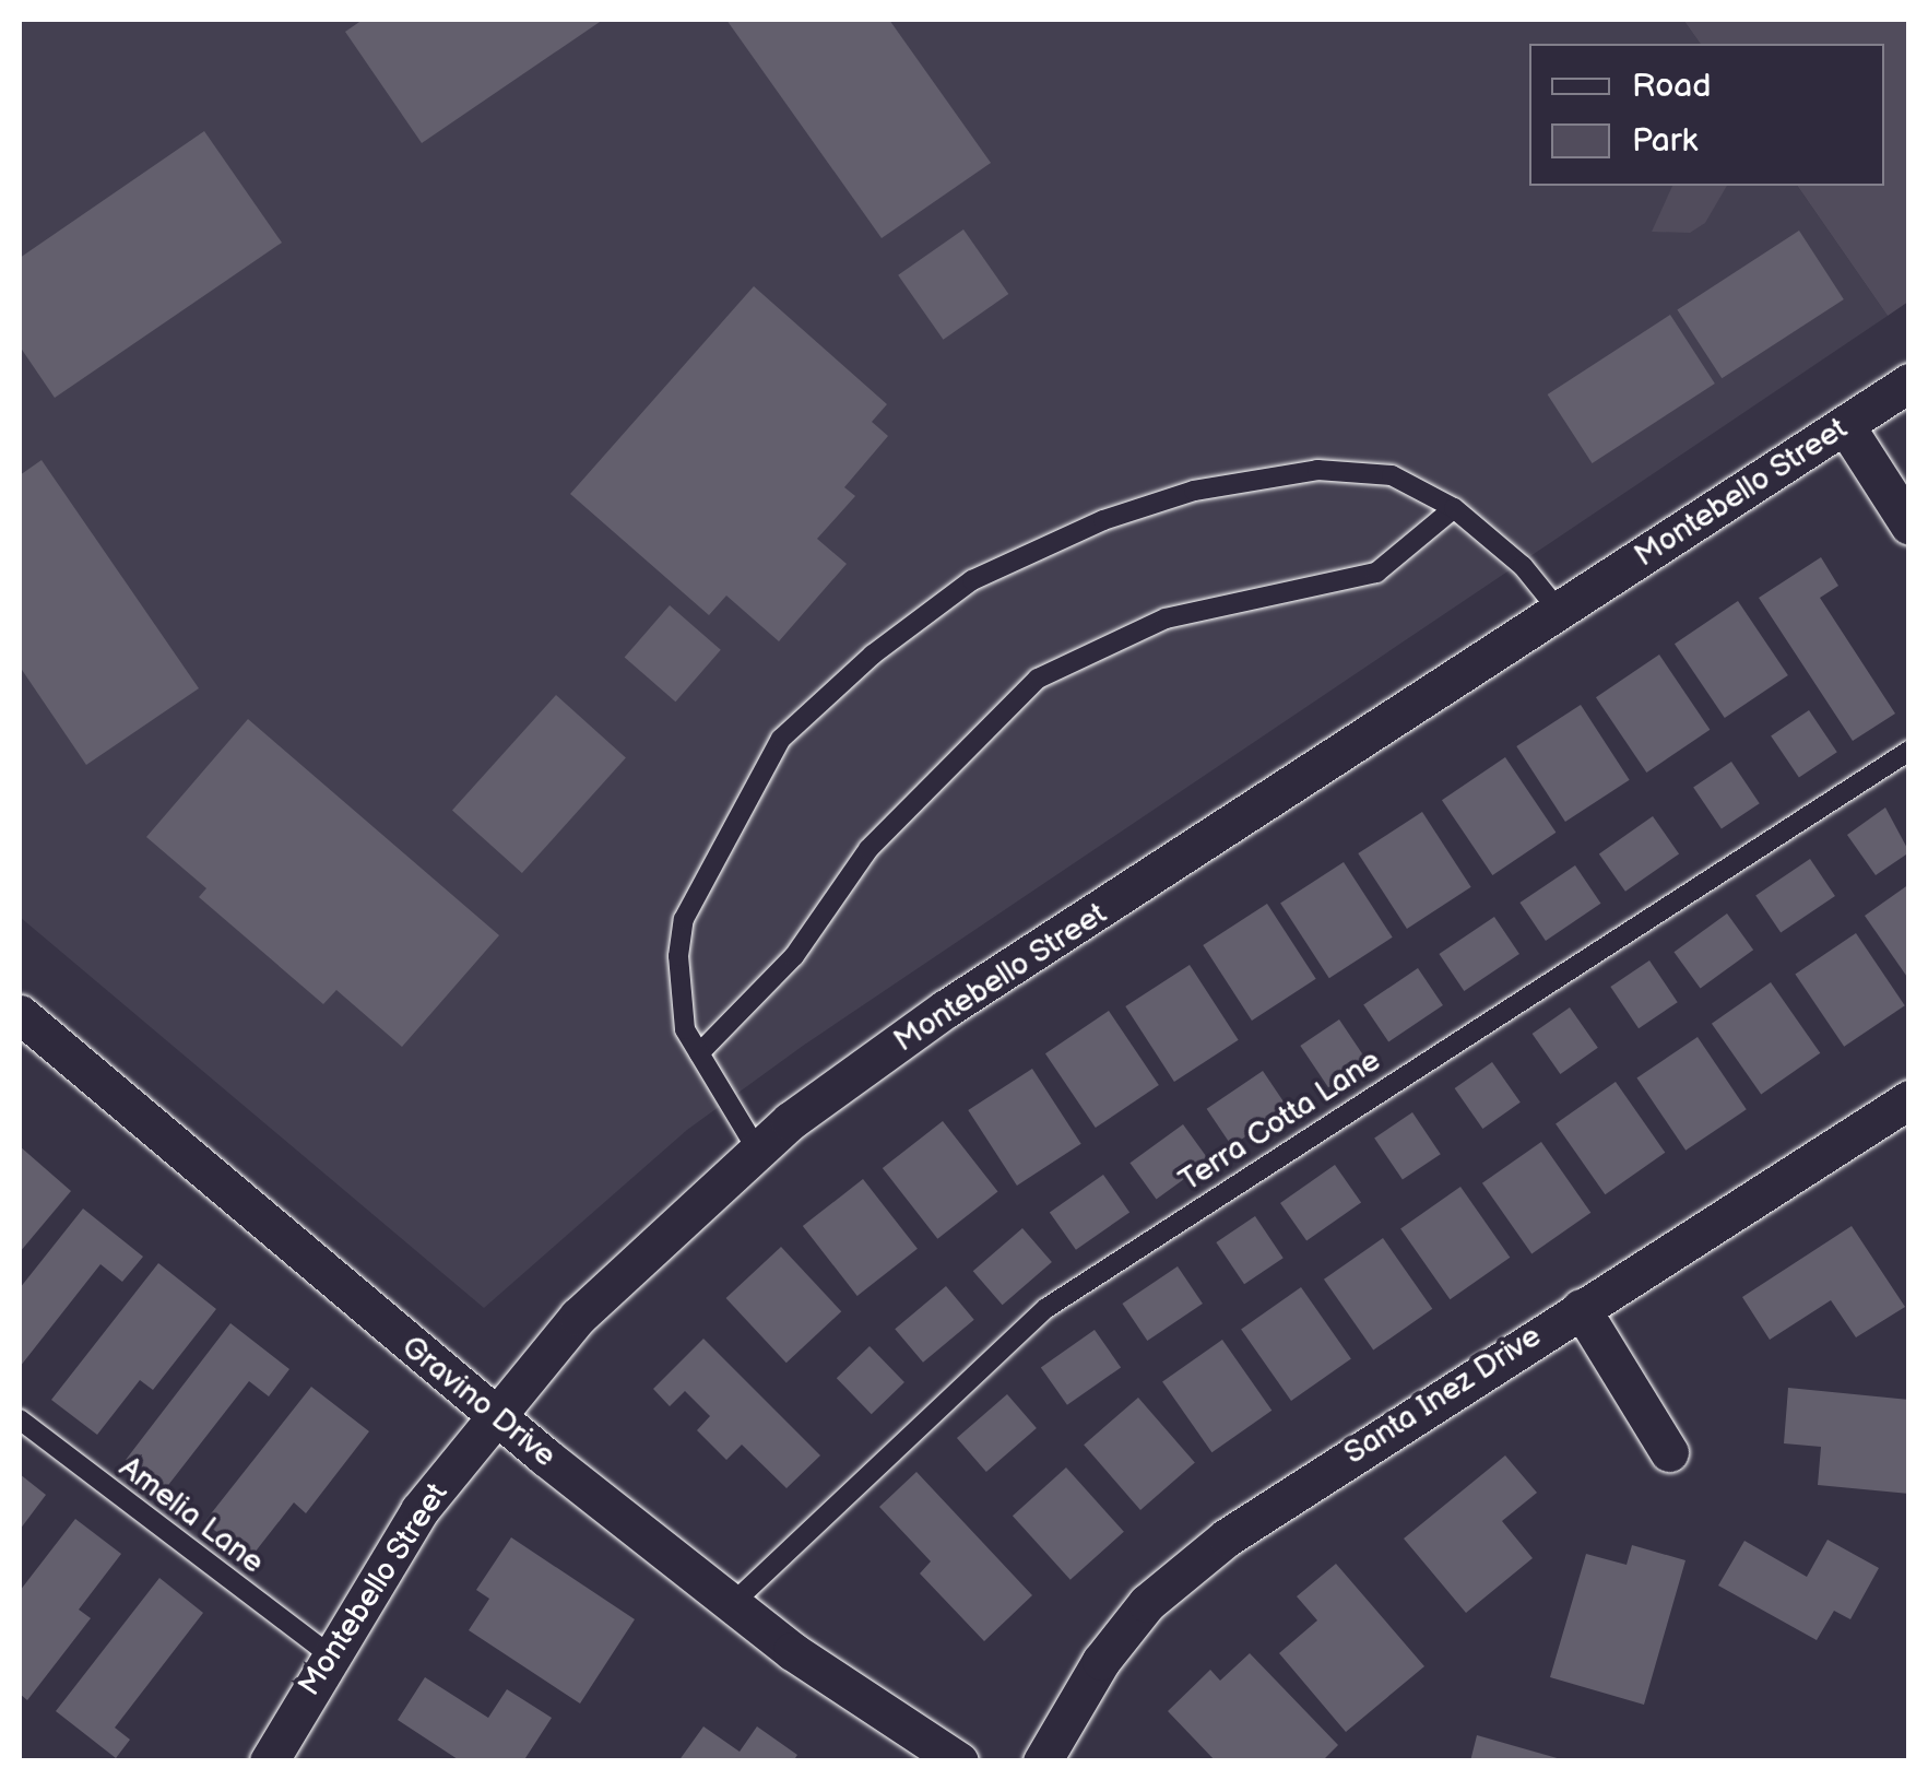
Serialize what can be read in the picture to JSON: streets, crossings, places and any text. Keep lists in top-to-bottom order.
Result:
{
  "streets": {
    "street": ["Montebello Street", "Santa Inez Drive", "Gravino Drive"],
    "lane": ["Terra Cotta Lane", "Amelia Lane"]
  },
  "crossings": [
    ["Montebello Street", "Gravino Drive"],
    ["Montebello Street", "Amelia Lane"],
    ["Terra Cotta Lane", "Gravino Drive"]
  ],
  "legend": ["Road", "Park"]
}
